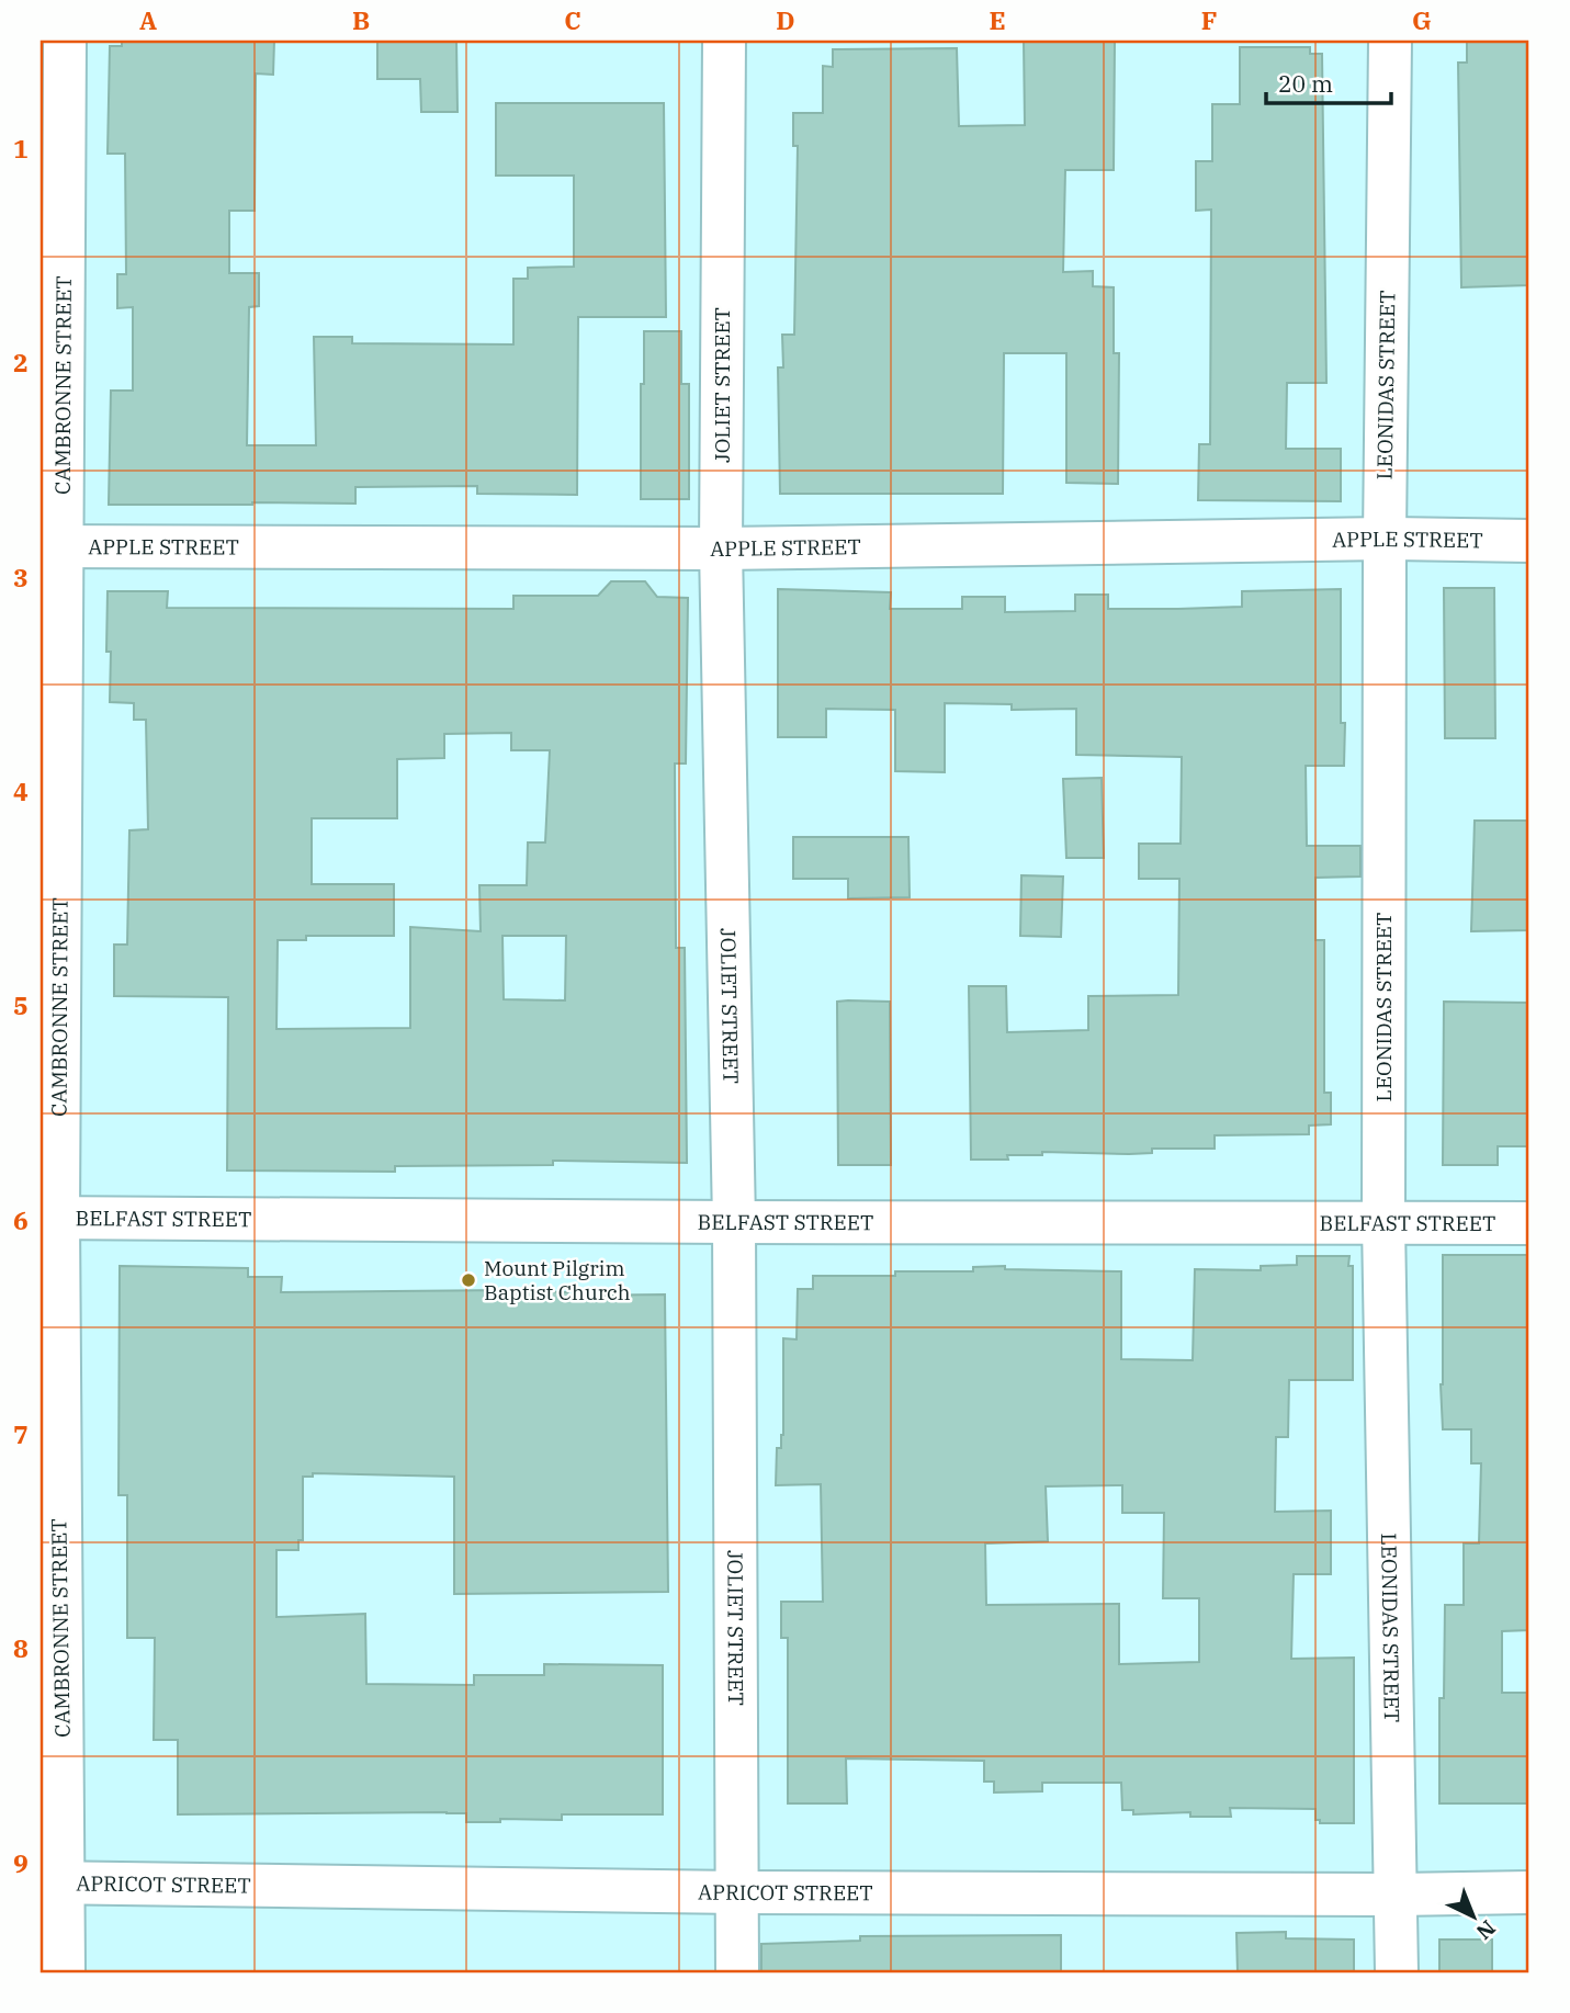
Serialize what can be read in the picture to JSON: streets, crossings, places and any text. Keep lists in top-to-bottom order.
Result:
{
  "streets": {
    "street": [
      "CAMBRONNE STREET",
      "JOLIET STREET",
      "LEONIDAS STREET",
      "APPLE STREET",
      "BELFAST STREET",
      "APRICOT STREET"
    ]
  },
  "crossings": [
    ["CAMBRONNE STREET", "APPLE STREET"],
    ["CAMBRONNE STREET", "BELFAST STREET"],
    ["CAMBRONNE STREET", "APRICOT STREET"],
    ["JOLIET STREET", "APPLE STREET"],
    ["JOLIET STREET", "BELFAST STREET"],
    ["JOLIET STREET", "APRICOT STREET"],
    ["LEONIDAS STREET", "APPLE STREET"],
    ["LEONIDAS STREET", "BELFAST STREET"],
    ["LEONIDAS STREET", "APRICOT STREET"]
  ],
  "places": ["Mount Pilgrim Baptist Church"],
  "scale_bar": "20 m",
  "north": "bottom right",
  "grid": {
    "columns": [
      "A",
      "B",
      "C",
      "D",
      "E",
      "F",
      "G"
    ],
    "rows": [
      "1",
      "2",
      "3",
      "4",
      "5",
      "6",
      "7",
      "8",
      "9"
    ]
  }
}
